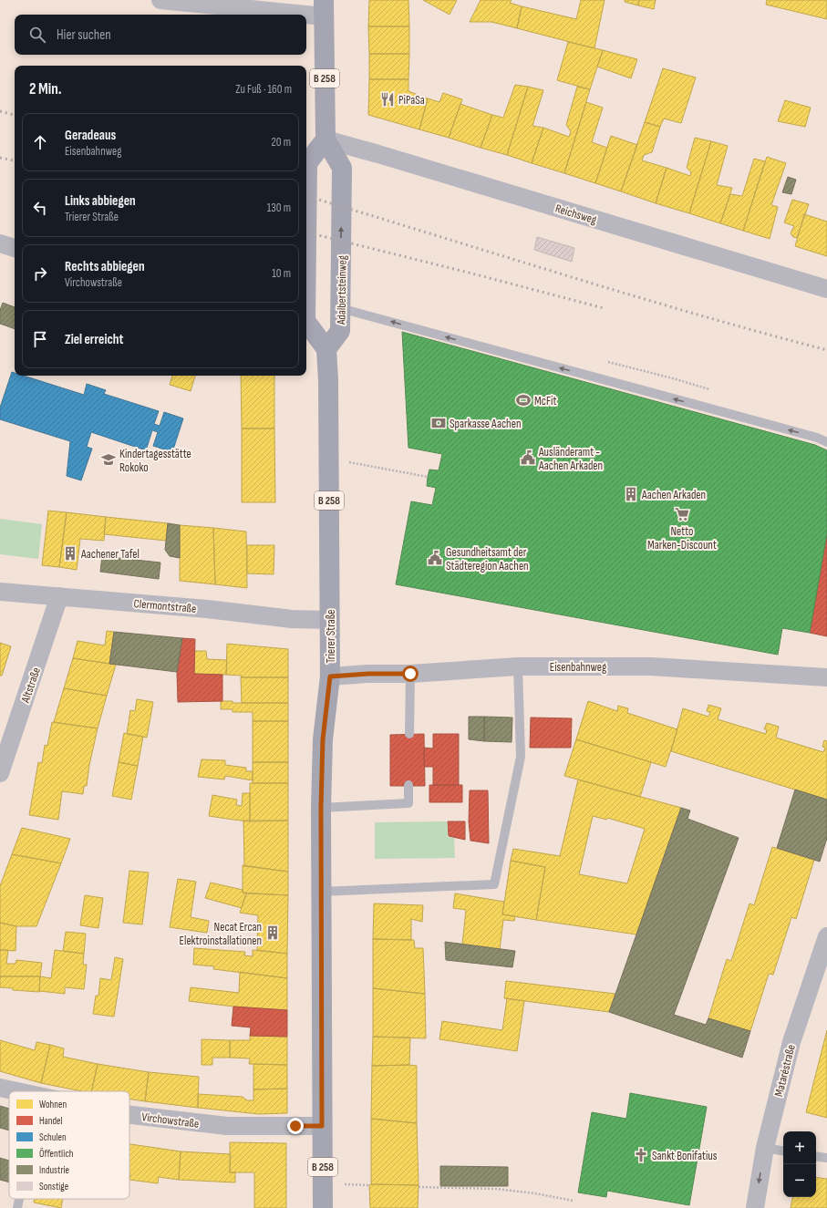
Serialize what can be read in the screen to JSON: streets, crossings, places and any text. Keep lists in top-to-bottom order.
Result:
{
  "streets": {
    "main road": ["B 258", "Adalbertsteinweg", "Trierer Straße"],
    "street": [
      "Reichsweg",
      "Clermontstraße",
      "Eisenbahnweg",
      "Altstraße",
      "Mataréstraße",
      "Virchowstraße"
    ]
  },
  "crossings": [
    ["Reichsweg", "Adalbertsteinweg"],
    ["Adalbertsteinweg", "Trierer Straße"],
    ["Clermontstraße", "Trierer Straße"],
    ["Clermontstraße", "Altstraße"],
    ["Trierer Straße", "Eisenbahnweg"],
    ["Trierer Straße", "Virchowstraße"]
  ],
  "places": {
    "restaurant": ["PiPaSa"],
    "sports": ["McFit"],
    "bank": ["Sparkasse Aachen"],
    "public building": ["Ausländeramt - Aachen Arkaden", "Gesundheitsamt der Städteregion Aachen"],
    "school or university": ["Kindertagesstätte Rokoko"],
    "building": ["Aachen Arkaden", "Aachener Tafel", "Necat Ercan Elektroinstallationen"],
    "supermarket": ["Netto Marken-Discount"],
    "church": ["Sankt Bonifatius"]
  },
  "legend": [
    "Wohnen",
    "Handel",
    "Schulen",
    "Öffentlich",
    "Industrie",
    "Sonstige"
  ],
  "page": {
    "search": "Hier suchen",
    "heading": ["2 Min.", "Zu Fuß · 160 m"],
    "list": [
      ["Geradeaus", "Eisenbahnweg", "20 m"],
      ["Links abbiegen", "Trierer Straße", "130 m"],
      ["Rechts abbiegen", "Virchowstraße", "10 m"],
      "Ziel erreicht"
    ],
    "map_buttons": ["+", "−"]
  }
}
